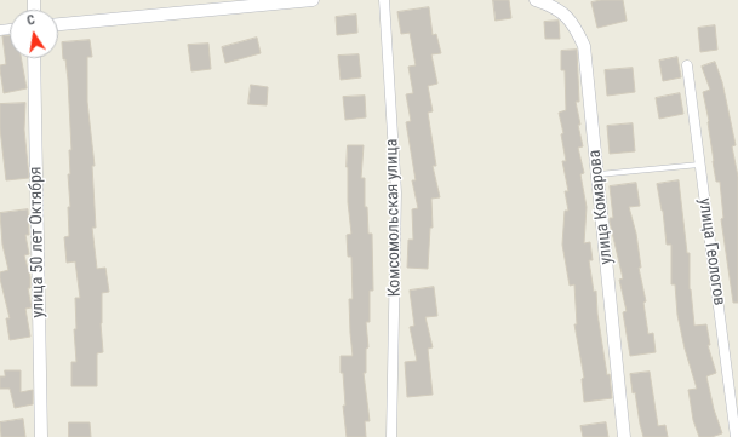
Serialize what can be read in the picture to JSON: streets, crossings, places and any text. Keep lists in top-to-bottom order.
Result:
{
  "streets": {
    "street": [
      "улица Комарова",
      "Комсомольская улица",
      "улица 50 лет Октября",
      "улица Геологов"
    ]
  },
  "north": "top"
}
